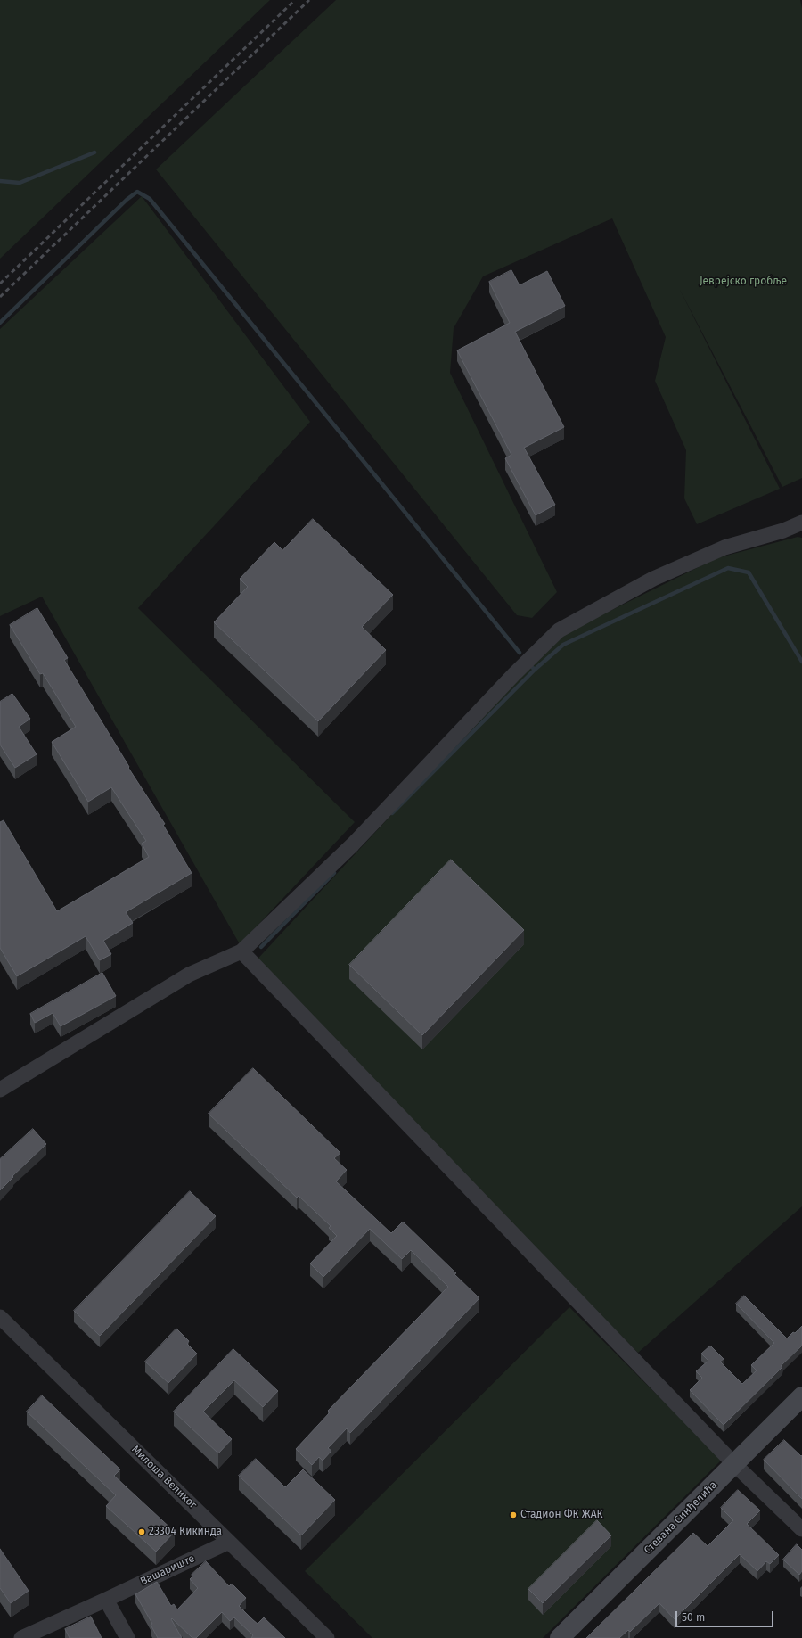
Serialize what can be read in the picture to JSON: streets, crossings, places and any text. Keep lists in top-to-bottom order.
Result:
{
  "streets": {
    "street": ["Милоша Великог", "Стевана Синђелића", "Вашариште"]
  },
  "crossings": [
    ["Милоша Великог", "Вашариште"]
  ],
  "parks": ["Јеврејско гробље"],
  "places": ["Стадион ФК ЖАК", "23304 Кикинда"],
  "scale_bar": "50 m"
}
